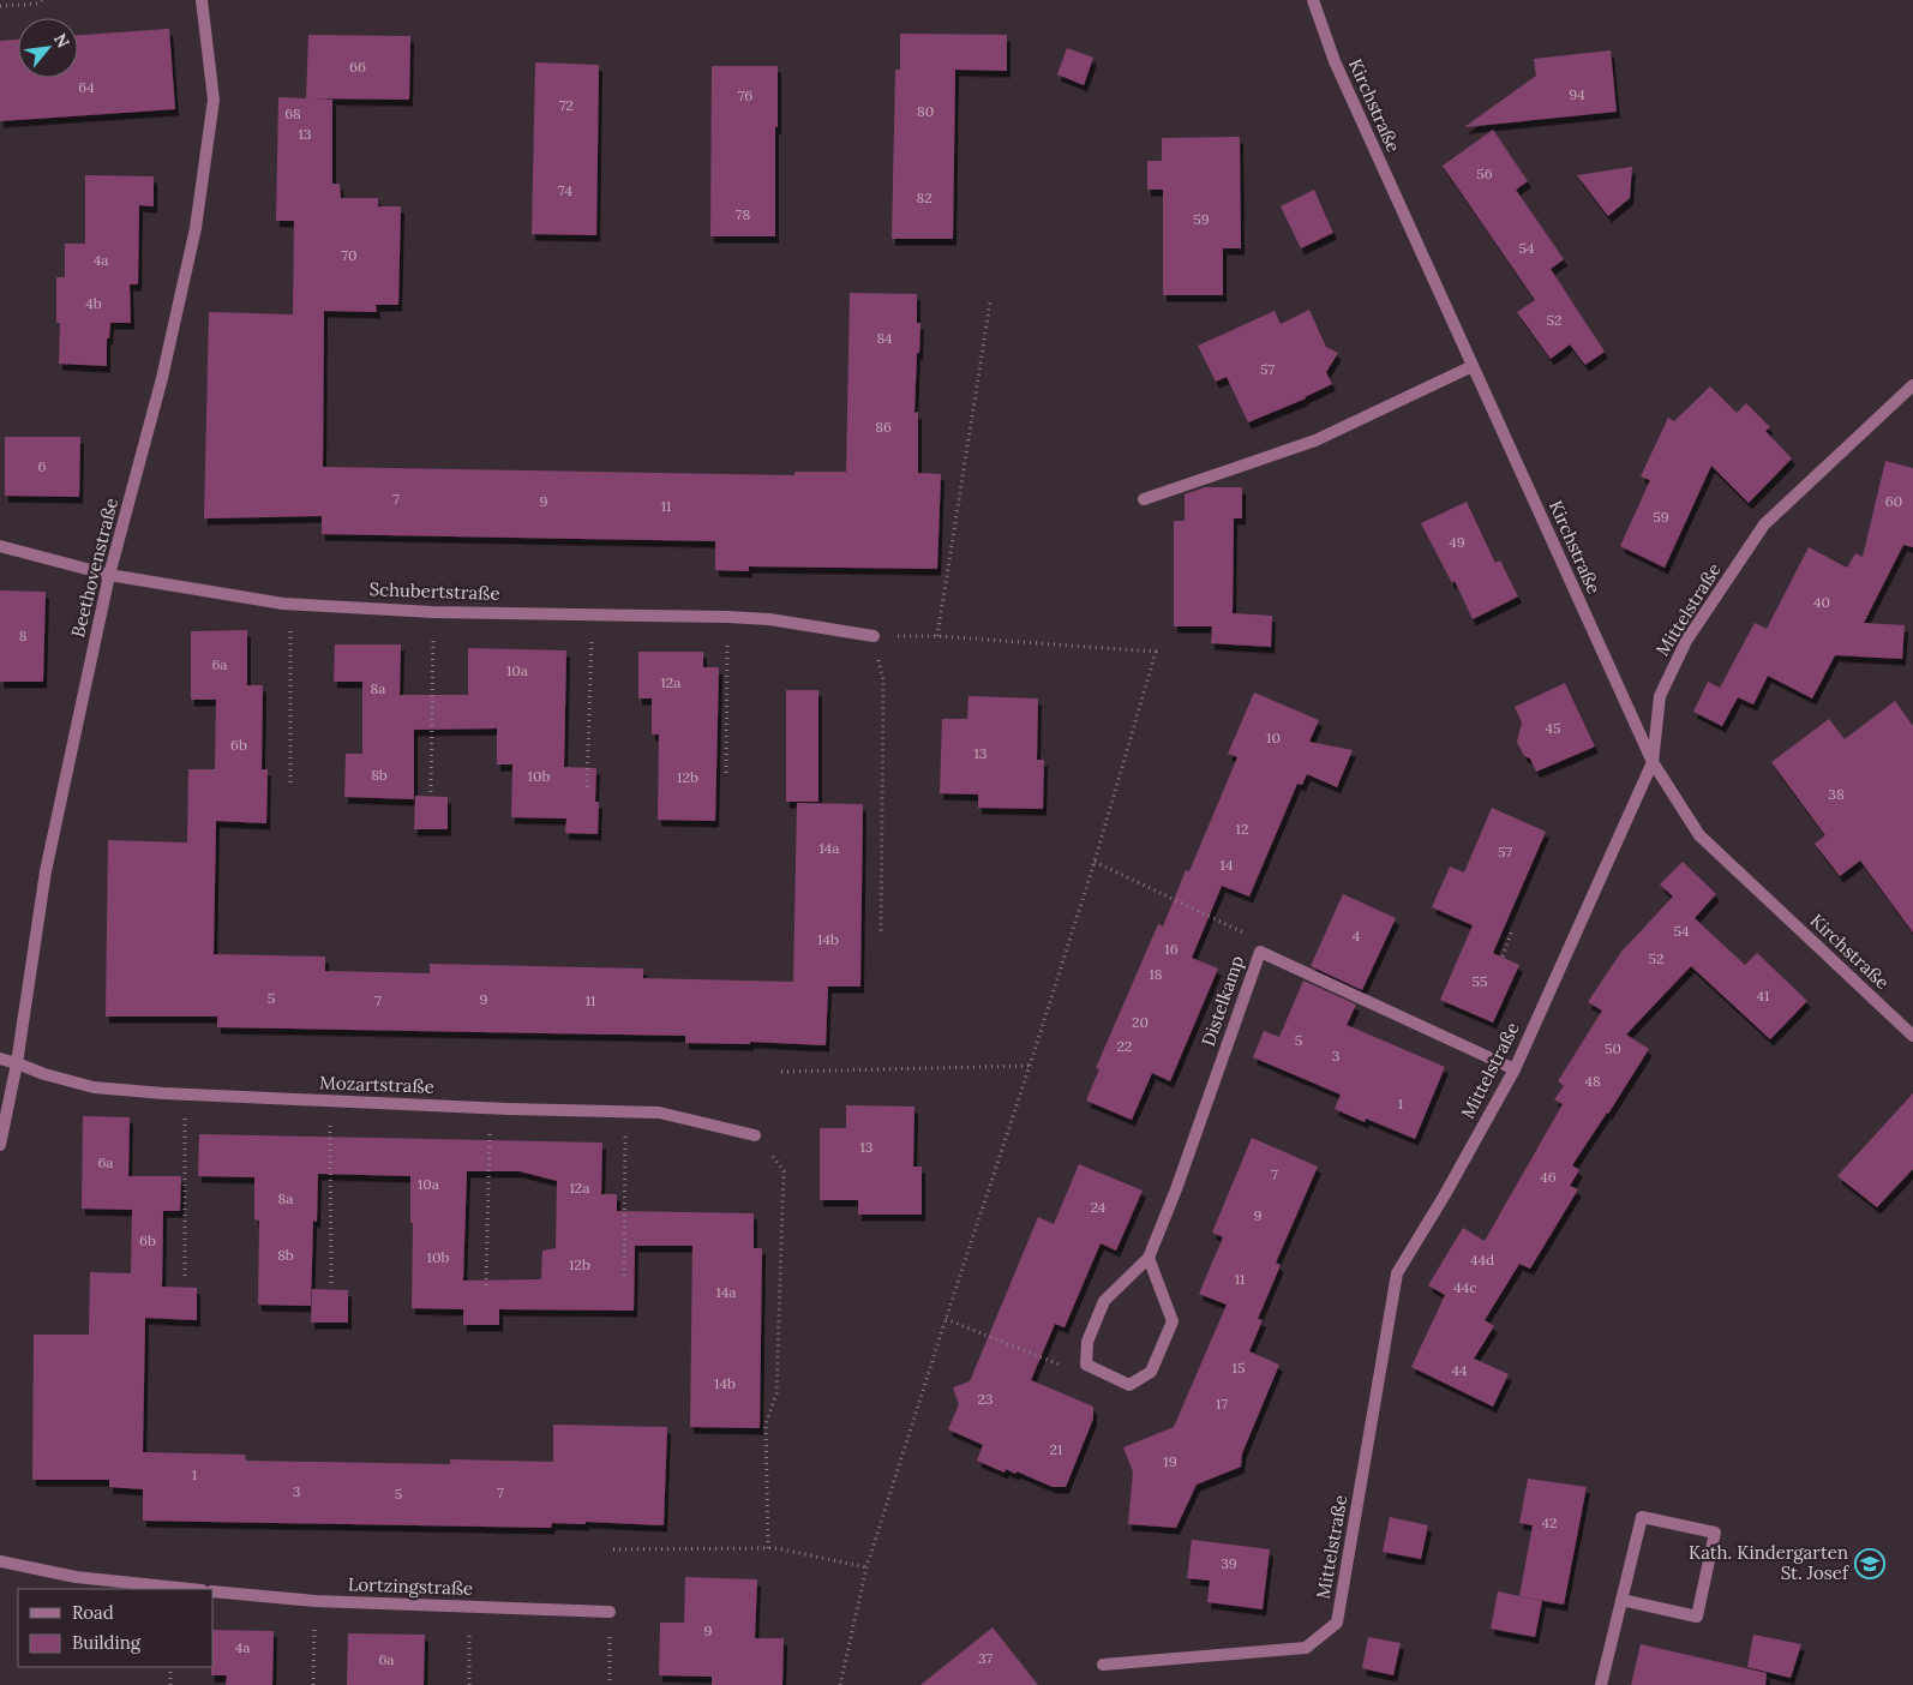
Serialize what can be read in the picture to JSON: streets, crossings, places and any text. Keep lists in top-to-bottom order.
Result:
{
  "streets": {
    "street": [
      "Kirchstraße",
      "Beethovenstraße",
      "Schubertstraße",
      "Mittelstraße",
      "Distelkamp",
      "Mozartstraße",
      "Lortzingstraße"
    ]
  },
  "crossings": [
    ["Kirchstraße", "Mittelstraße"],
    ["Beethovenstraße", "Schubertstraße"],
    ["Beethovenstraße", "Mozartstraße"],
    ["Mittelstraße", "Distelkamp"]
  ],
  "places": {
    "school or university": ["Kath. Kindergarten St. Josef"]
  },
  "house_numbers": [
    "66",
    "64",
    "94",
    "76",
    "72",
    "80",
    "68",
    "13",
    "56",
    "74",
    "82",
    "78",
    "59",
    "54",
    "70",
    "4a",
    "4b",
    "52",
    "84",
    "57",
    "86",
    "6",
    "7",
    "9",
    "60",
    "11",
    "59",
    "49",
    "40",
    "8",
    "6a",
    "10a",
    "12a",
    "8a",
    "45",
    "10",
    "6b",
    "13",
    "8b",
    "10b",
    "12b",
    "38",
    "12",
    "14a",
    "57",
    "14",
    "54",
    "4",
    "14b",
    "16",
    "52",
    "18",
    "55",
    "41",
    "5",
    "9",
    "7",
    "11",
    "20",
    "5",
    "22",
    "50",
    "3",
    "48",
    "1",
    "13",
    "6a",
    "7",
    "46",
    "10a",
    "12a",
    "8a",
    "24",
    "9",
    "6b",
    "8b",
    "10b",
    "44d",
    "12b",
    "11",
    "44c",
    "14a",
    "15",
    "44",
    "14b",
    "23",
    "17",
    "21",
    "19",
    "1",
    "3",
    "7",
    "5",
    "42",
    "39",
    "9",
    "4a",
    "37",
    "6a"
  ],
  "legend": ["Road", "Building"],
  "north": "top right"
}
